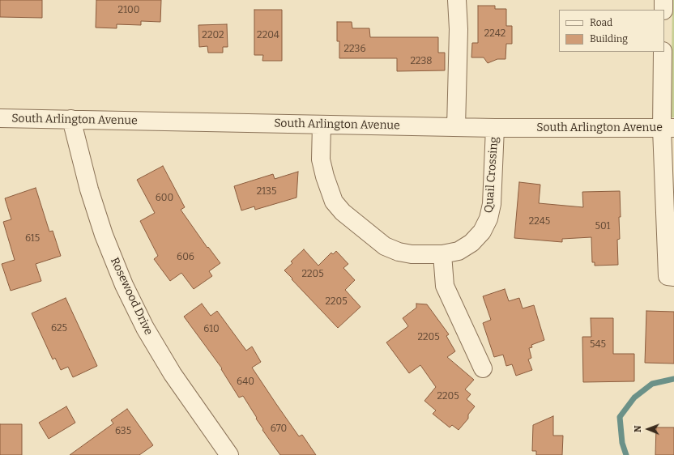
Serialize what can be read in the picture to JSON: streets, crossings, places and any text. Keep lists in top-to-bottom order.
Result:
{
  "streets": {
    "street": ["South Arlington Avenue", "Quail Crossing", "Rosewood Drive"]
  },
  "crossings": [
    ["South Arlington Avenue", "Quail Crossing"],
    ["South Arlington Avenue", "Rosewood Drive"]
  ],
  "house_numbers": [
    "2100",
    "2242",
    "2202",
    "2204",
    "2236",
    "2238",
    "2135",
    "600",
    "2245",
    "501",
    "615",
    "606",
    "2205",
    "2205",
    "625",
    "610",
    "2205",
    "545",
    "640",
    "2205",
    "670",
    "635"
  ],
  "legend": ["Road", "Building"],
  "north": "left"
}
